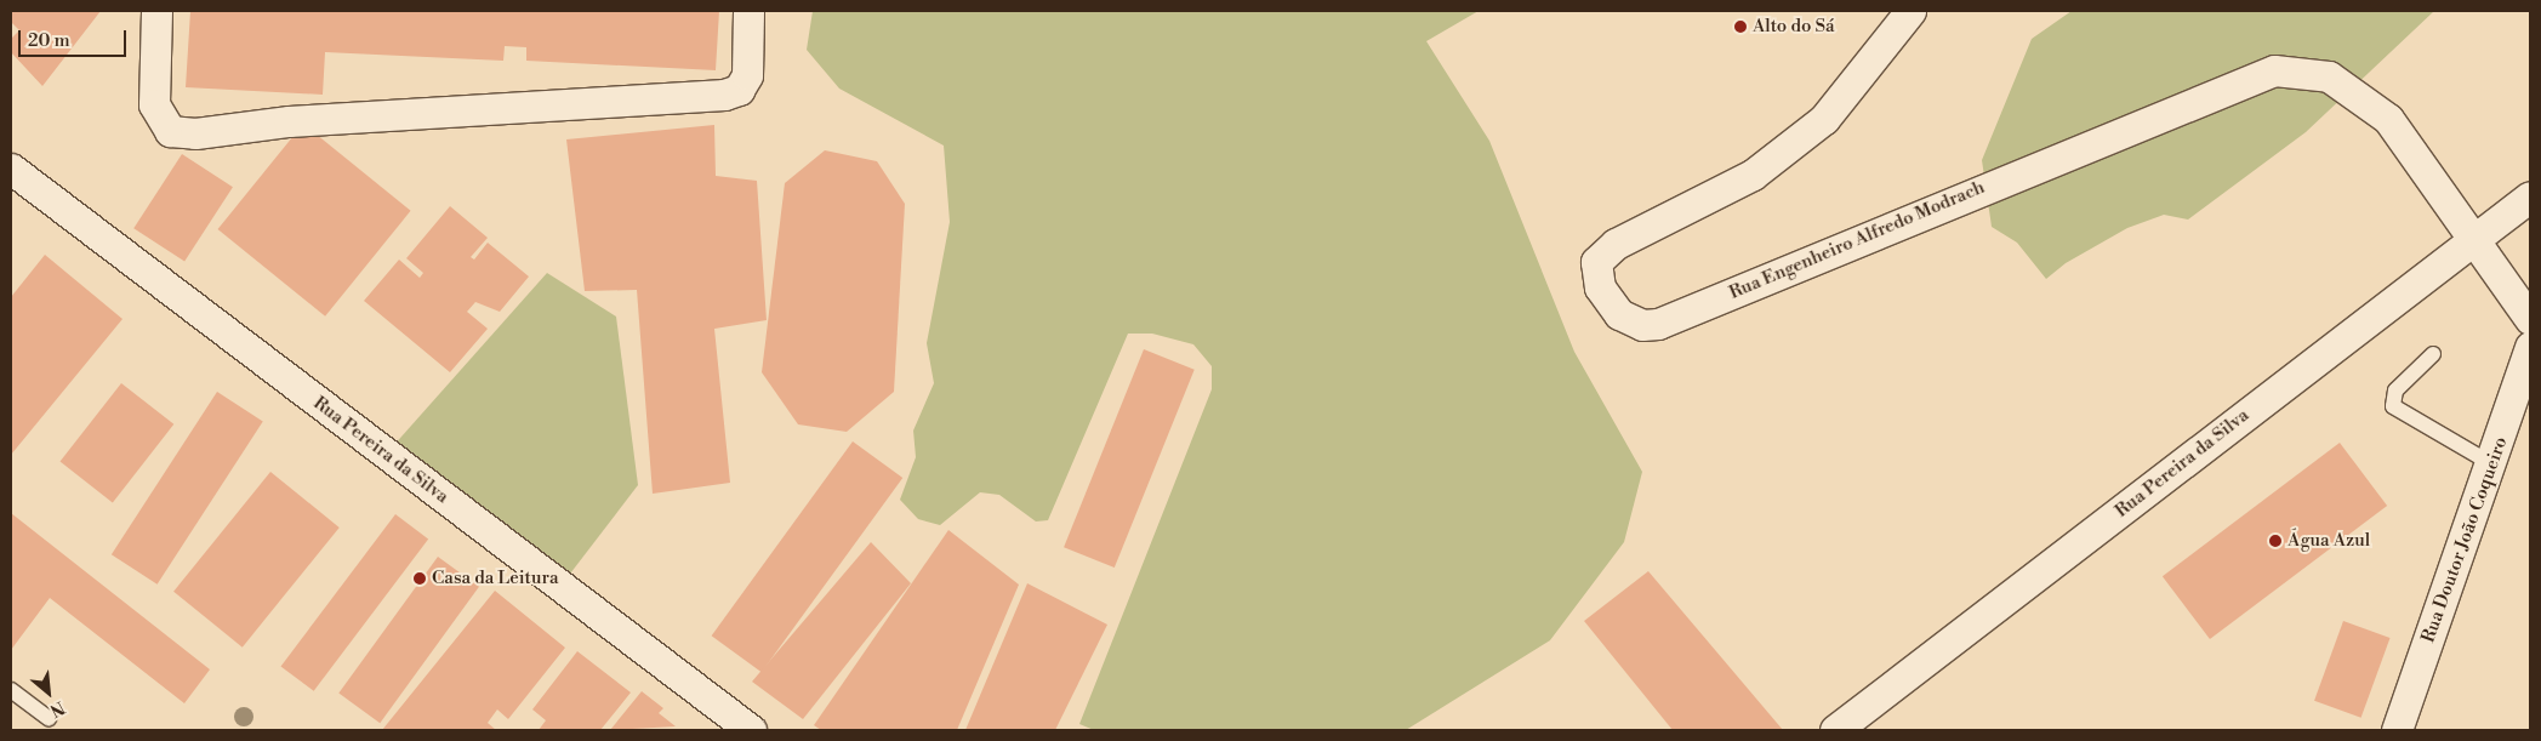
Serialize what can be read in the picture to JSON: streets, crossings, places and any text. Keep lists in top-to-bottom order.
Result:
{
  "streets": {
    "street": ["Rua Engenheiro Alfredo Modrach", "Rua Pereira da Silva", "Rua Doutor João Coqueiro"]
  },
  "crossings": [
    ["Rua Engenheiro Alfredo Modrach", "Rua Pereira da Silva"]
  ],
  "places": ["Alto do Sá", "Água Azul", "Casa da Leitura"],
  "scale_bar": "20 m",
  "north": "bottom right"
}
